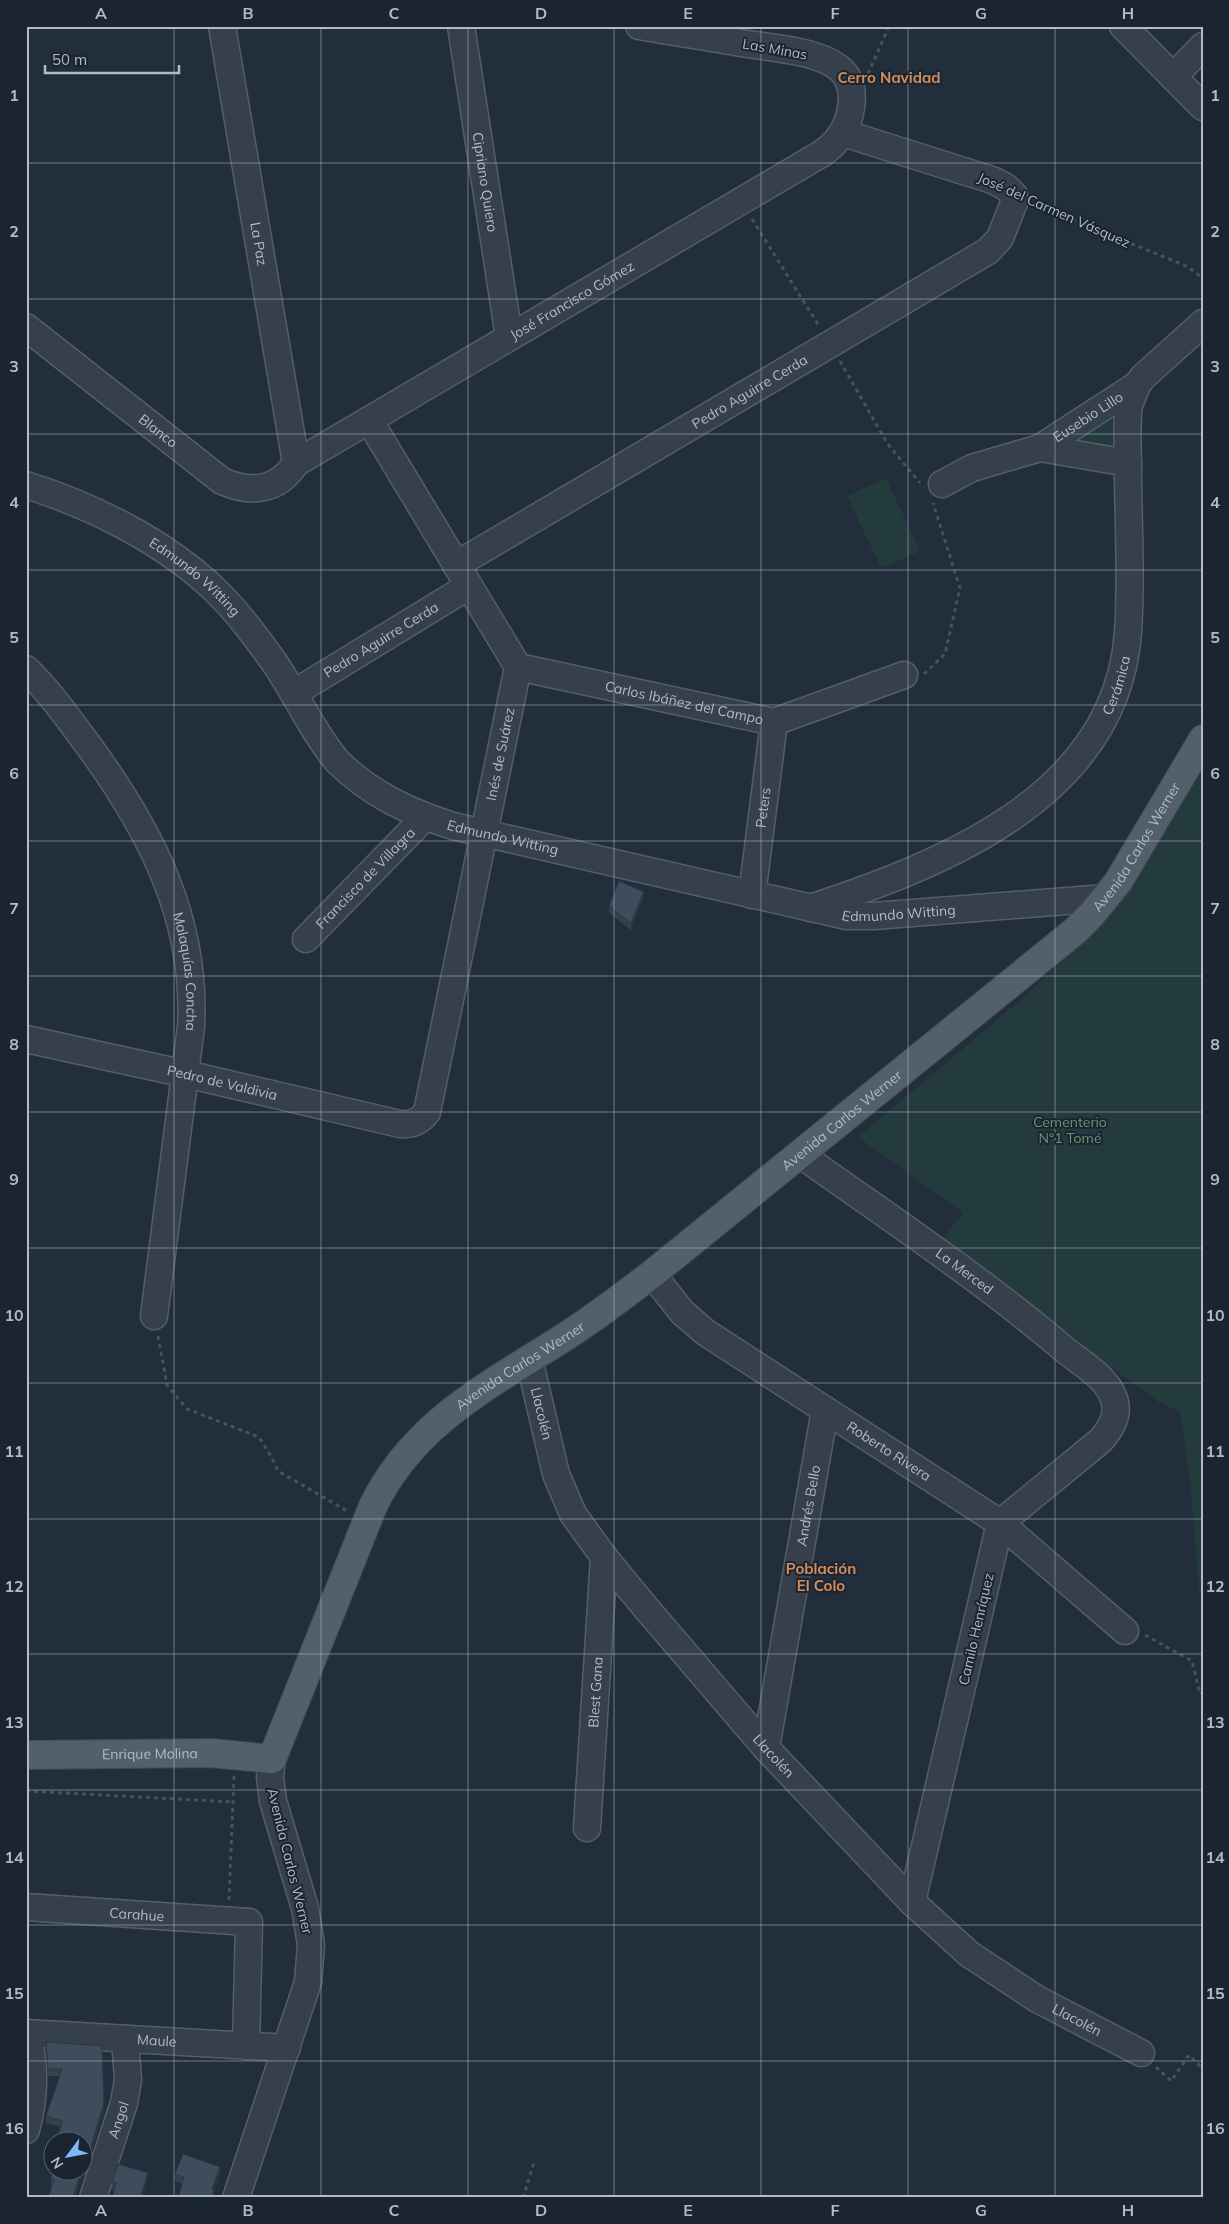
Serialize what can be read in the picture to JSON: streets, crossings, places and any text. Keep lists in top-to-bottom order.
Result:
{
  "streets": {
    "main road": ["Avenida Carlos Werner", "Enrique Molina"],
    "street": [
      "Las Minas",
      "Cipriano Quiero",
      "José del Carmen Vásquez",
      "La Paz",
      "José Francisco Gómez",
      "Pedro Aguirre Cerda",
      "Eusebio Lillo",
      "Blanco",
      "Edmundo Witting",
      "Cerámica",
      "Carlos Ibáñez del Campo",
      "Inés de Suárez",
      "Peters",
      "Francisco de Villagra",
      "Malaquías Concha",
      "Pedro de Valdivia",
      "La Merced",
      "Llacolén",
      "Roberto Rivera",
      "Andrés Bello",
      "Camilo Henríquez",
      "Blest Gana",
      "Carahue",
      "Maule",
      "Angol"
    ]
  },
  "crossings": [
    ["Cipriano Quiero", "José Francisco Gómez"],
    ["José del Carmen Vásquez", "José Francisco Gómez"],
    ["José del Carmen Vásquez", "Pedro Aguirre Cerda"],
    ["La Paz", "José Francisco Gómez"],
    ["La Paz", "Blanco"],
    ["José Francisco Gómez", "Blanco"],
    ["Pedro Aguirre Cerda", "Edmundo Witting"],
    ["Eusebio Lillo", "Cerámica"],
    ["Edmundo Witting", "Cerámica"],
    ["Edmundo Witting", "Inés de Suárez"],
    ["Edmundo Witting", "Peters"],
    ["Edmundo Witting", "Avenida Carlos Werner"],
    ["Edmundo Witting", "Francisco de Villagra"],
    ["Carlos Ibáñez del Campo", "Inés de Suárez"],
    ["Carlos Ibáñez del Campo", "Peters"],
    ["Inés de Suárez", "Pedro de Valdivia"],
    ["Avenida Carlos Werner", "La Merced"],
    ["Avenida Carlos Werner", "Llacolén"],
    ["Avenida Carlos Werner", "Roberto Rivera"],
    ["Avenida Carlos Werner", "Enrique Molina"],
    ["Avenida Carlos Werner", "Maule"],
    ["Malaquías Concha", "Pedro de Valdivia"],
    ["La Merced", "Roberto Rivera"],
    ["La Merced", "Camilo Henríquez"],
    ["Llacolén", "Andrés Bello"],
    ["Llacolén", "Camilo Henríquez"],
    ["Llacolén", "Blest Gana"],
    ["Roberto Rivera", "Andrés Bello"],
    ["Roberto Rivera", "Camilo Henríquez"],
    ["Maule", "Angol"]
  ],
  "districts": ["Cerro Navidad", "Población El Colo"],
  "parks": ["Cementerio N°1 Tomé"],
  "scale_bar": "50 m",
  "north": "bottom left",
  "grid": {
    "columns": [
      "A",
      "B",
      "C",
      "D",
      "E",
      "F",
      "G",
      "H"
    ],
    "rows": [
      "1",
      "2",
      "3",
      "4",
      "5",
      "6",
      "7",
      "8",
      "9",
      "10",
      "11",
      "12",
      "13",
      "14",
      "15",
      "16"
    ]
  }
}
